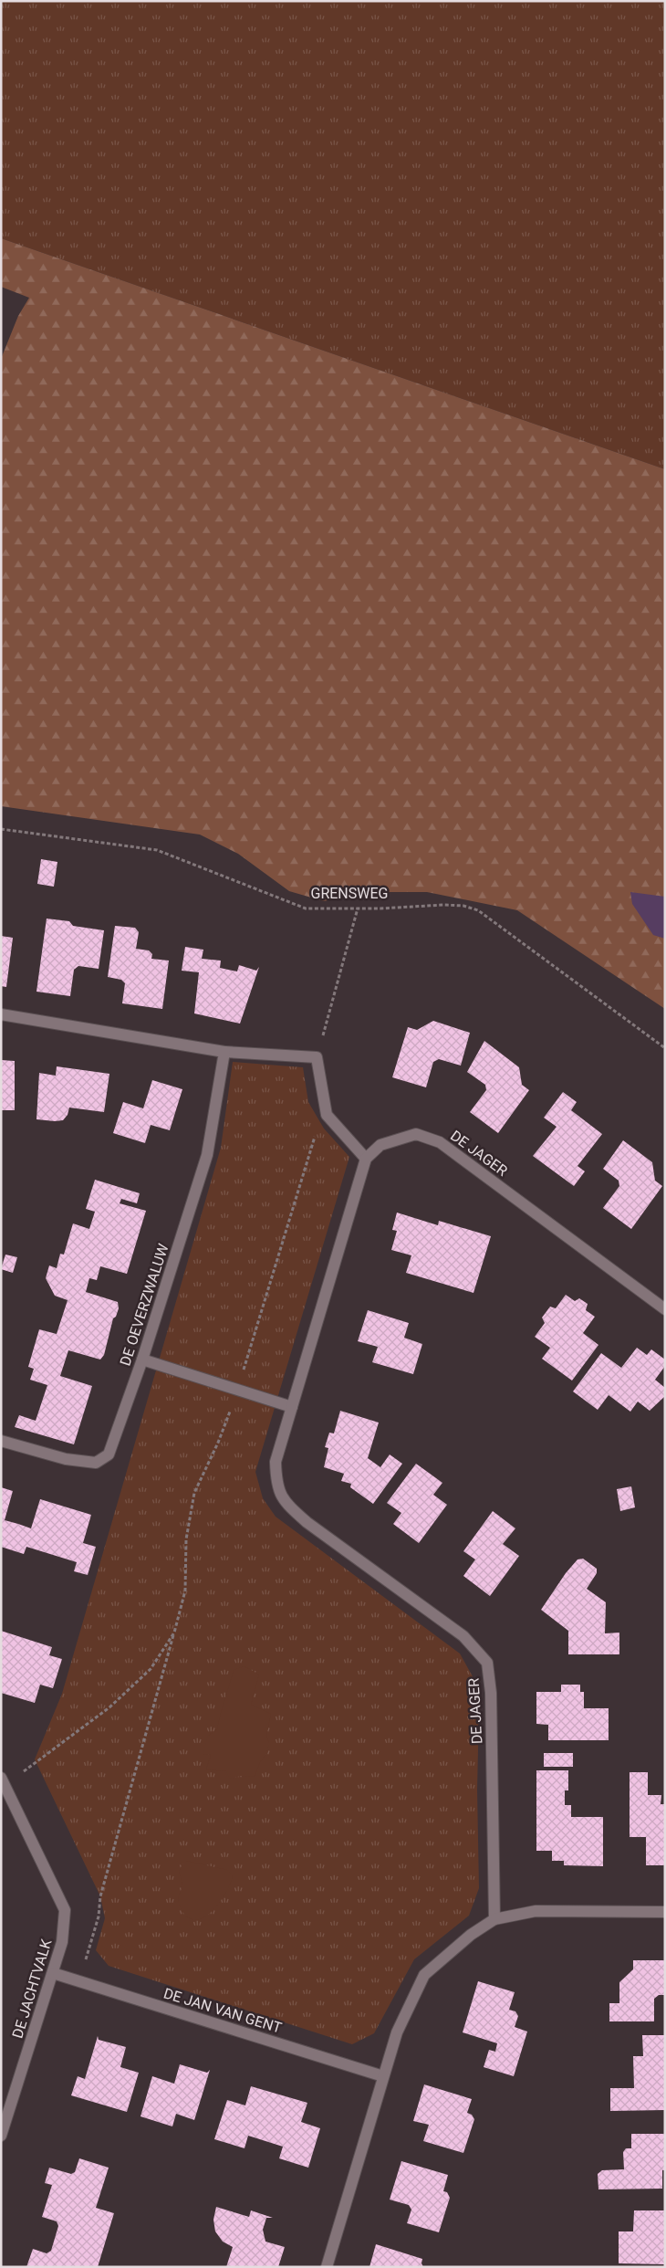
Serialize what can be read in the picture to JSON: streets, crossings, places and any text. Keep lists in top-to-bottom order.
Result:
{
  "streets": {
    "street": [
      "DE JAGER",
      "DE OEVERZWALUW",
      "DE JACHTVALK",
      "DE JAN VAN GENT"
    ],
    "path": ["GRENSWEG"]
  },
  "crossings": [
    ["DE JACHTVALK", "DE JAN VAN GENT"]
  ]
}
